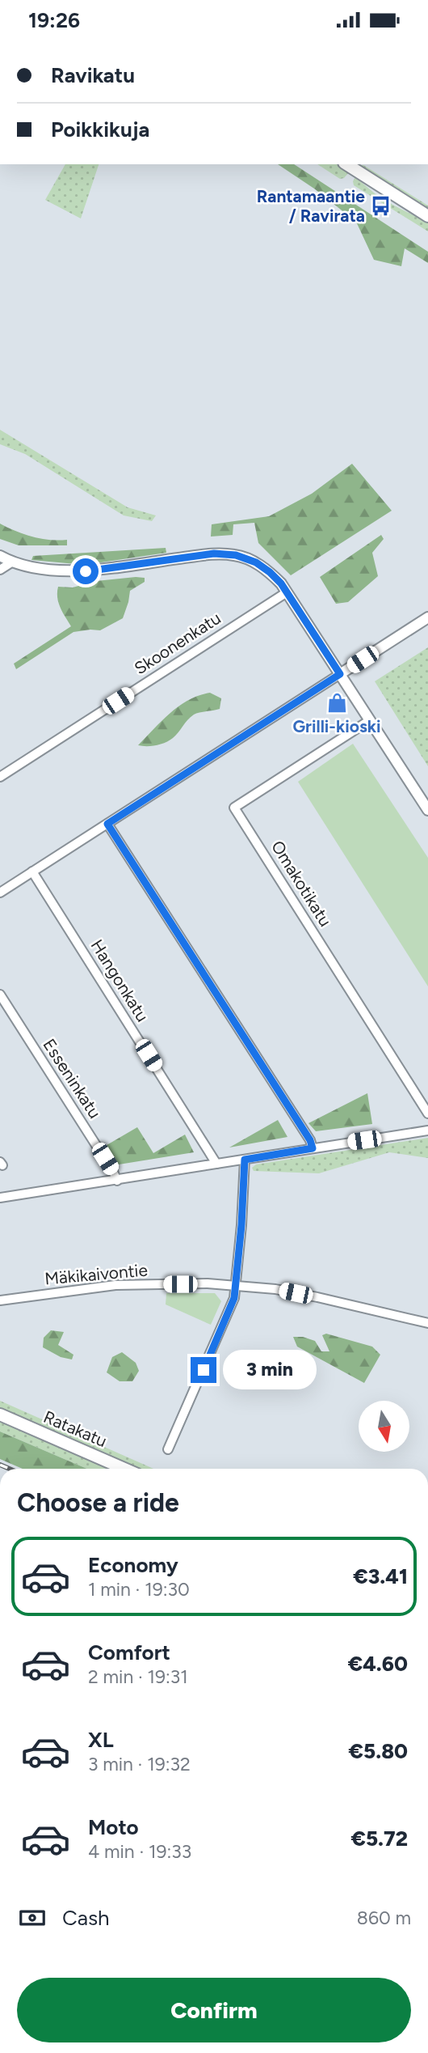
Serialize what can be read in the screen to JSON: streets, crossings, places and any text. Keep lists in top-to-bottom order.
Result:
{
  "streets": {
    "main road": ["Ratakatu"],
    "street": [
      "Skoonenkatu",
      "Omakotikatu",
      "Hangonkatu",
      "Esseninkatu",
      "Mäkikaivontie"
    ]
  },
  "places": {
    "bus stop": ["Rantamaantie / Ravirata"],
    "shop": ["Grilli-kioski"]
  },
  "north": "bottom",
  "page": {
    "status": "19:26",
    "banner": ["Ravikatu", "Poikkikuja"],
    "bubble": "3 min",
    "heading": "Choose a ride",
    "list": [
      {
        "name": "Economy",
        "note": "1 min · 19:30",
        "value": "€3.41"
      },
      {
        "name": "Comfort",
        "note": "2 min · 19:31",
        "value": "€4.60"
      },
      {
        "name": "XL",
        "note": "3 min · 19:32",
        "value": "€5.80"
      },
      {
        "name": "Moto",
        "note": "4 min · 19:33",
        "value": "€5.72"
      }
    ],
    "pay": ["Cash", "860 m"],
    "buttons": "Confirm"
  }
}
